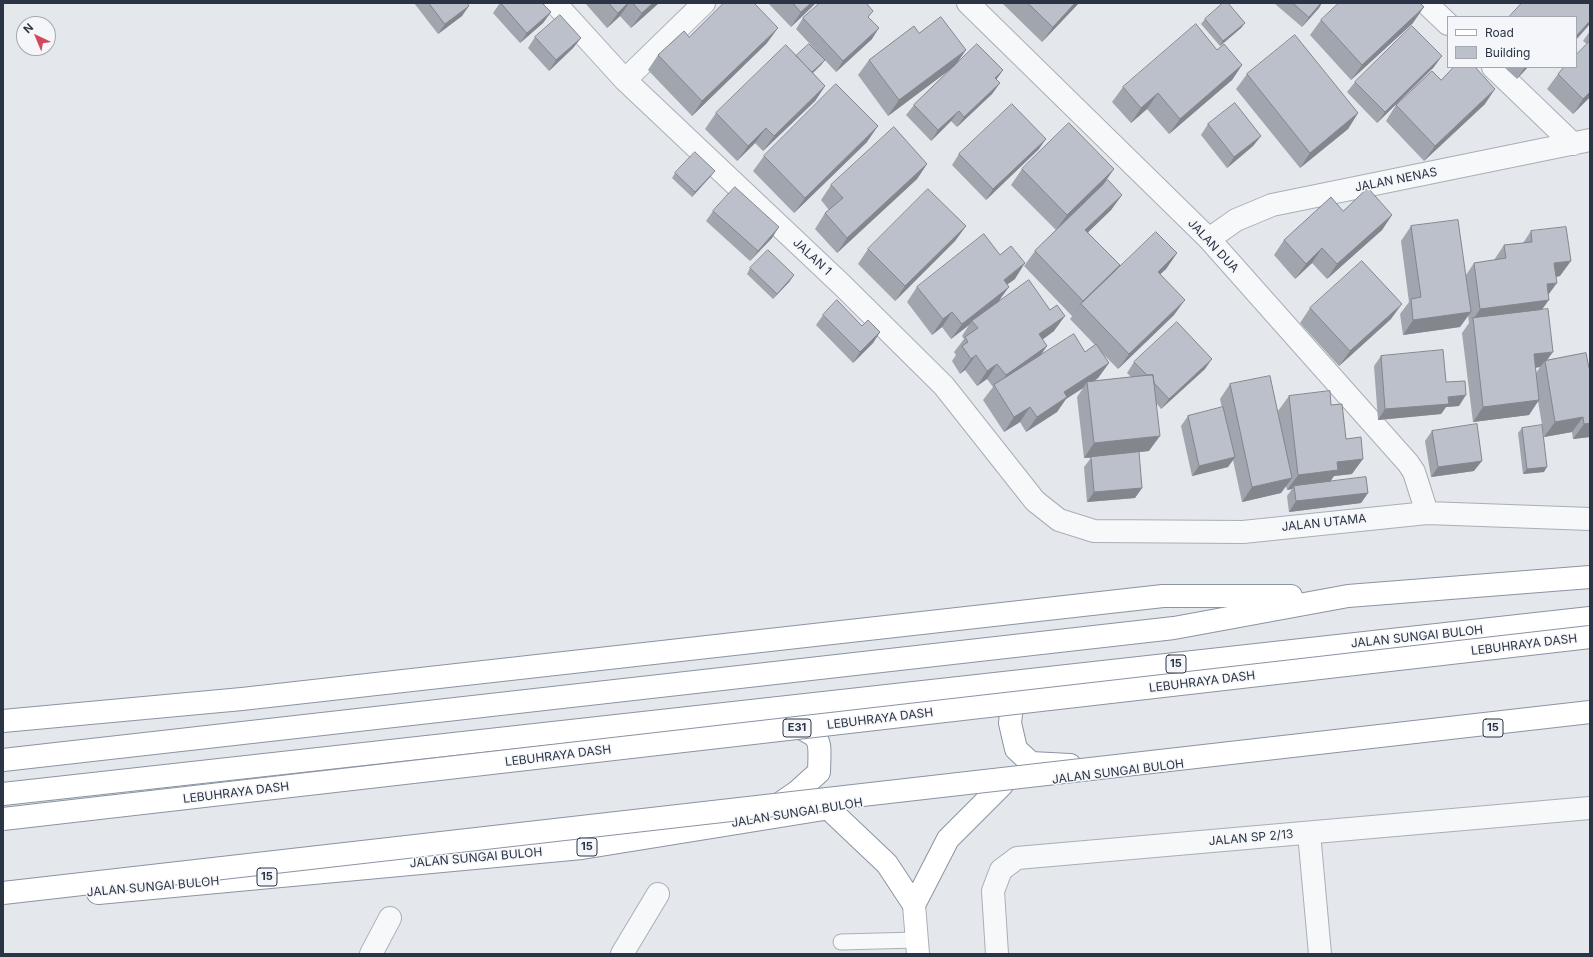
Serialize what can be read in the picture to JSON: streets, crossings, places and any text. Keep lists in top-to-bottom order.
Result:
{
  "streets": {
    "main road": [
      "JALAN SUNGAI BULOH",
      "LEBUHRAYA DASH",
      "15",
      "E31"
    ],
    "street": [
      "JALAN NENAS",
      "JALAN DUA",
      "JALAN 1",
      "JALAN UTAMA",
      "JALAN SP 2/13"
    ]
  },
  "crossings": [
    ["JALAN NENAS", "JALAN DUA"],
    ["JALAN DUA", "JALAN UTAMA"],
    ["JALAN 1", "JALAN UTAMA"]
  ],
  "legend": ["Road", "Building"],
  "north": "top left"
}
